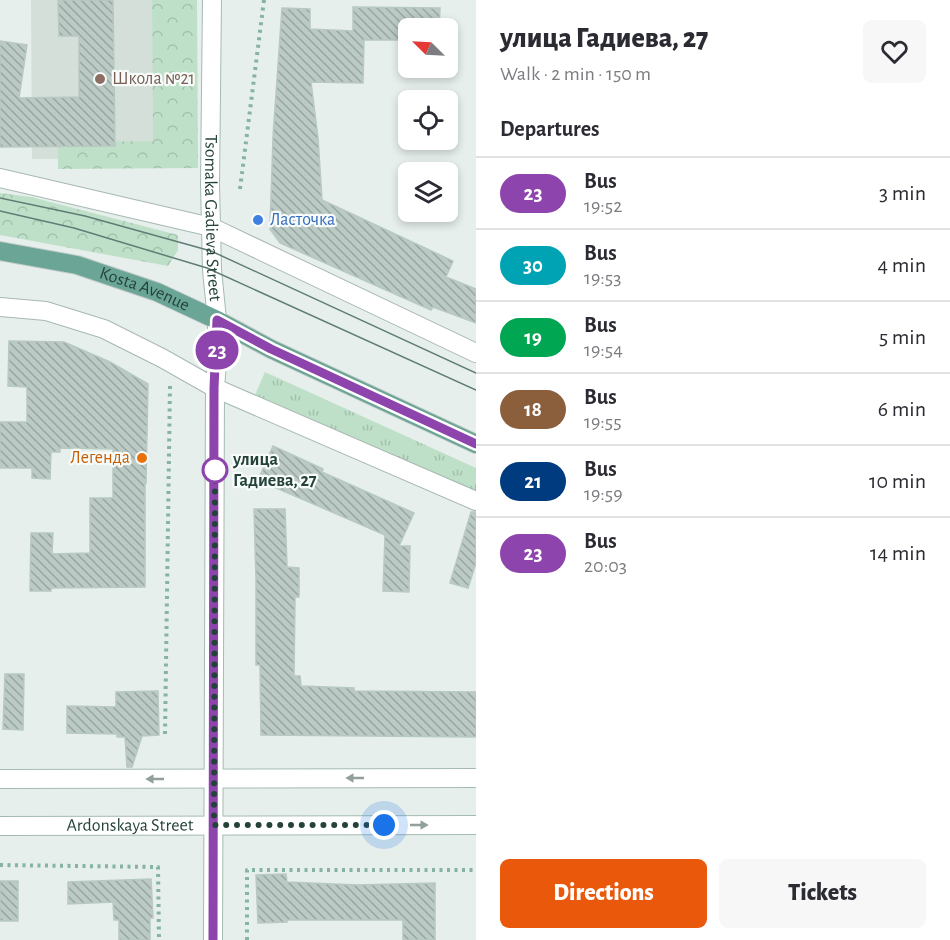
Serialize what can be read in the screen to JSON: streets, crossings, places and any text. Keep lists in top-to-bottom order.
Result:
{
  "streets": {
    "main road": ["Tsomaka Gadieva Street", "Kosta Avenue", "Ardonskaya Street"]
  },
  "crossings": [
    ["Tsomaka Gadieva Street", "Kosta Avenue"],
    ["Tsomaka Gadieva Street", "Ardonskaya Street"]
  ],
  "places": [
    "Школа №21",
    "Ласточка",
    "Легенда",
    "улица Гадиева, 27"
  ],
  "lines": ["bus line 23"],
  "north": "top left",
  "page": {
    "on_map": "23",
    "heading": [
      ["улица Гадиева, 27", "Walk · 2 min · 150 m"],
      "Departures"
    ],
    "list": [
      {
        "mark": "23",
        "name": "Bus",
        "note": "19:52",
        "value": "3 min"
      },
      {
        "mark": "30",
        "name": "Bus",
        "note": "19:53",
        "value": "4 min"
      },
      {
        "mark": "19",
        "name": "Bus",
        "note": "19:54",
        "value": "5 min"
      },
      {
        "mark": "18",
        "name": "Bus",
        "note": "19:55",
        "value": "6 min"
      },
      {
        "mark": "21",
        "name": "Bus",
        "note": "19:59",
        "value": "10 min"
      },
      {
        "mark": "23",
        "name": "Bus",
        "note": "20:03",
        "value": "14 min"
      }
    ],
    "buttons": ["Directions", "Tickets"]
  }
}
